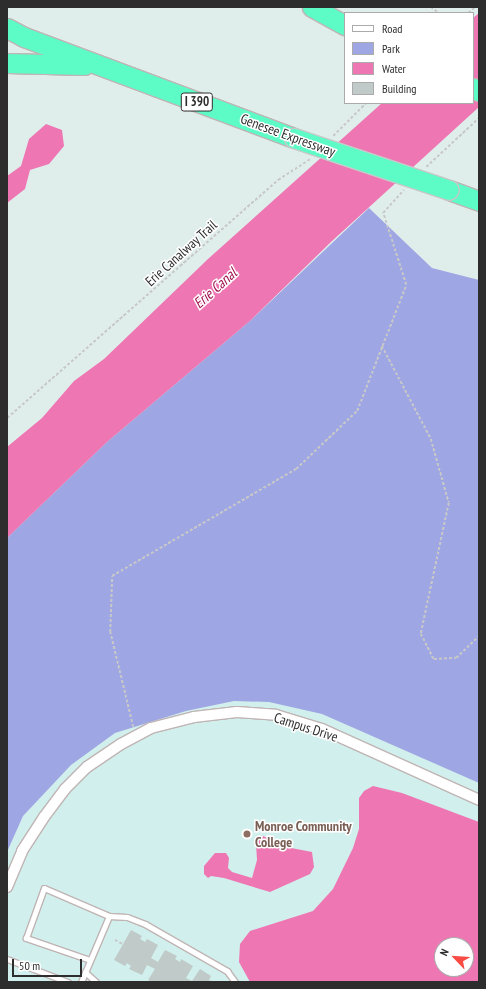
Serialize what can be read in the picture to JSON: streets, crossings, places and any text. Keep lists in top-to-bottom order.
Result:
{
  "streets": {
    "highway": ["I 390", "Genesee Expressway"],
    "street": ["Campus Drive"],
    "path": ["Erie Canalway Trail"]
  },
  "crossings": [
    ["I 390", "Genesee Expressway"]
  ],
  "water": ["Erie Canal"],
  "places": ["Monroe Community College"],
  "legend": [
    "Road",
    "Park",
    "Water",
    "Building"
  ],
  "scale_bar": "50 m",
  "north": "top left"
}
